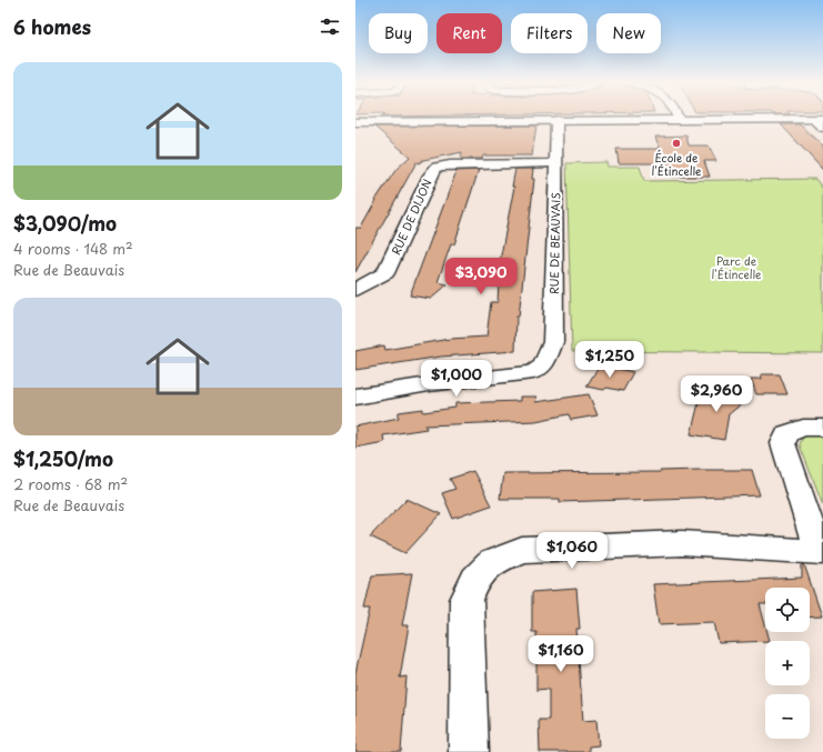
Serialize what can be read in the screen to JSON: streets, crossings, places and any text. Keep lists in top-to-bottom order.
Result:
{
  "streets": {
    "street": ["RUE DE DIJON", "RUE DE BEAUVAIS"]
  },
  "crossings": [
    ["RUE DE DIJON", "RUE DE BEAUVAIS"]
  ],
  "parks": ["Parc de l'Étincelle"],
  "places": ["École de l'Étincelle"],
  "page": {
    "heading": "6 homes",
    "chip": [
      "Buy",
      "Rent",
      "Filters",
      "New"
    ],
    "list": [
      {
        "name": "$3,090/mo",
        "note": "4 rooms · 148 m² · Rue de Beauvais"
      },
      {
        "name": "$1,250/mo",
        "note": "2 rooms · 68 m² · Rue de Beauvais"
      }
    ],
    "price": [
      "$3,090",
      "$1,250",
      "$1,000",
      "$2,960",
      "$1,060",
      "$1,160"
    ],
    "map_buttons": ["+", "−"]
  }
}
